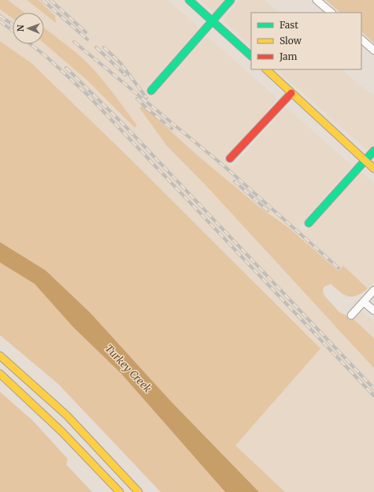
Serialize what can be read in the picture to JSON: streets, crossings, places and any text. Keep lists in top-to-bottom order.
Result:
{
  "water": ["Turkey Creek"],
  "legend": ["Fast", "Slow", "Jam"],
  "north": "left"
}
